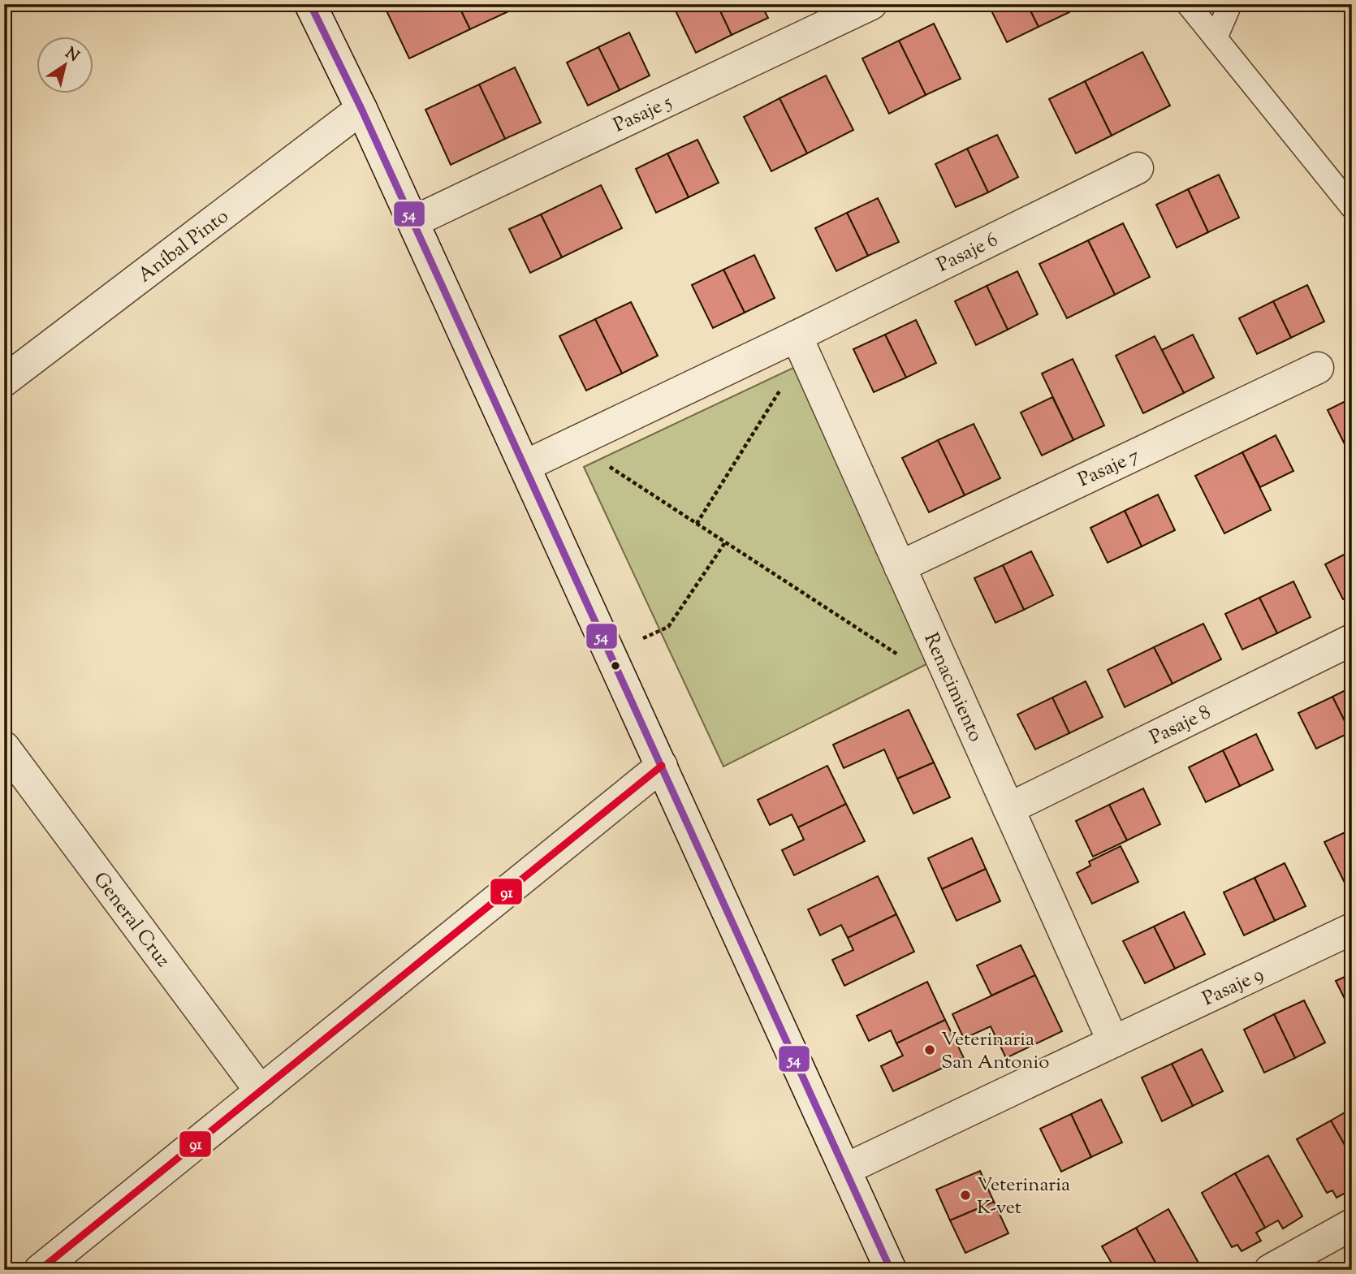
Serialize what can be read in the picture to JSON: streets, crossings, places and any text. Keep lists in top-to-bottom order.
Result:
{
  "streets": {
    "street": [
      "Pasaje 5",
      "Aníbal Pinto",
      "Pasaje 6",
      "Pasaje 7",
      "Renacimiento",
      "Pasaje 8",
      "General Cruz",
      "Pasaje 9"
    ]
  },
  "crossings": [
    ["Pasaje 6", "Renacimiento"],
    ["Pasaje 7", "Renacimiento"],
    ["Renacimiento", "Pasaje 8"],
    ["Renacimiento", "Pasaje 9"]
  ],
  "places": ["Veterinaria San Antonio", "Veterinaria K-vet"],
  "lines": ["transit line 54", "transit line 91"],
  "north": "top right"
}
